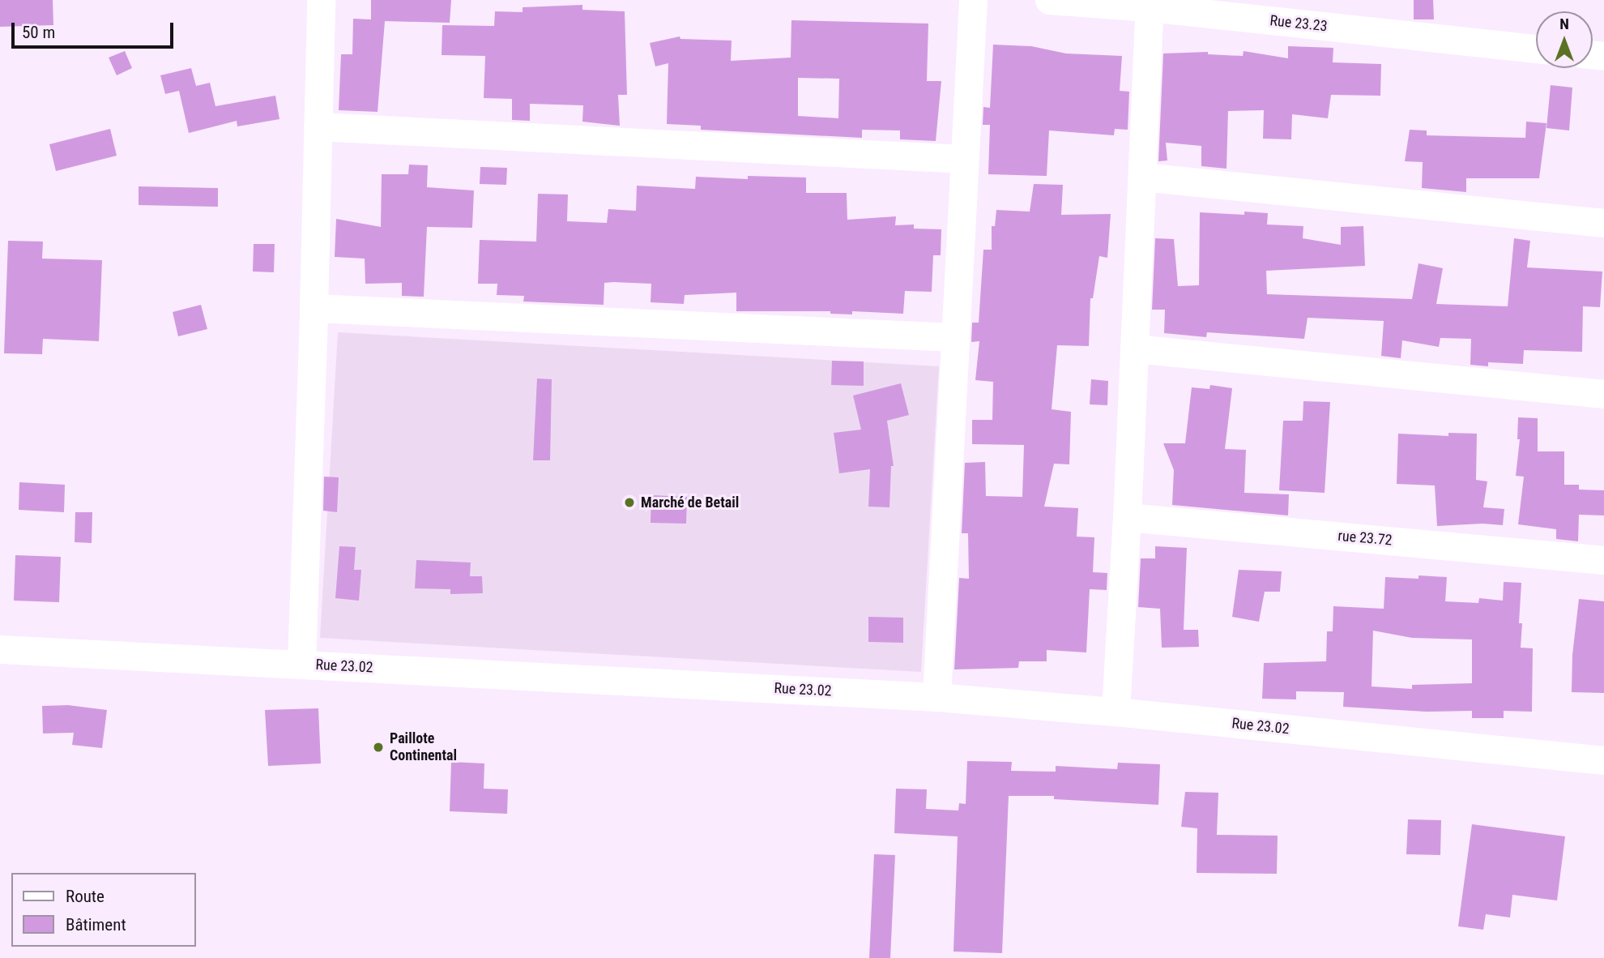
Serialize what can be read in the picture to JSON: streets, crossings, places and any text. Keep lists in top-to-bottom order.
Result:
{
  "streets": {
    "street": ["Rue 23.23", "rue 23.72", "Rue 23.02"]
  },
  "places": ["Marché de Betail", "Paillote Continental"],
  "legend": ["Route", "Bâtiment"],
  "scale_bar": "50 m",
  "north": "top"
}
